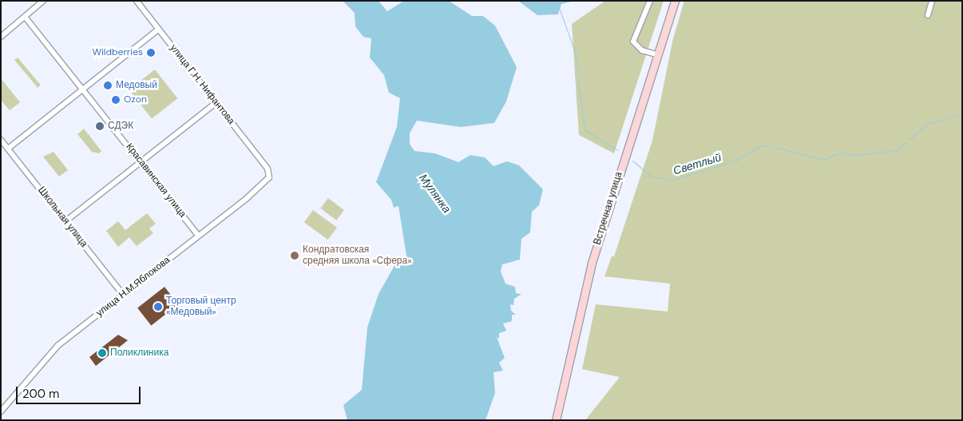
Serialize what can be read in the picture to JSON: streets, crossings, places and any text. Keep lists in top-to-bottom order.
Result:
{
  "streets": {
    "main road": ["Встречная улица"],
    "street": [
      "улица Г.Н. Нифантова",
      "Красавинская улица",
      "Школьная улица",
      "улица Н.М.Яблокова"
    ]
  },
  "crossings": [
    ["улица Г.Н. Нифантова", "улица Н.М.Яблокова"],
    ["Красавинская улица", "улица Н.М.Яблокова"],
    ["Школьная улица", "улица Н.М.Яблокова"]
  ],
  "water": ["Светлый", "Мулянка"],
  "places": [
    "Wildberries",
    "Медовый",
    "Ozon",
    "СДЭК",
    "Кондратовская средняя школа «Сфера»",
    "Торговый центр «Медовый»",
    "Поликлиника"
  ],
  "scale_bar": "200 m"
}
